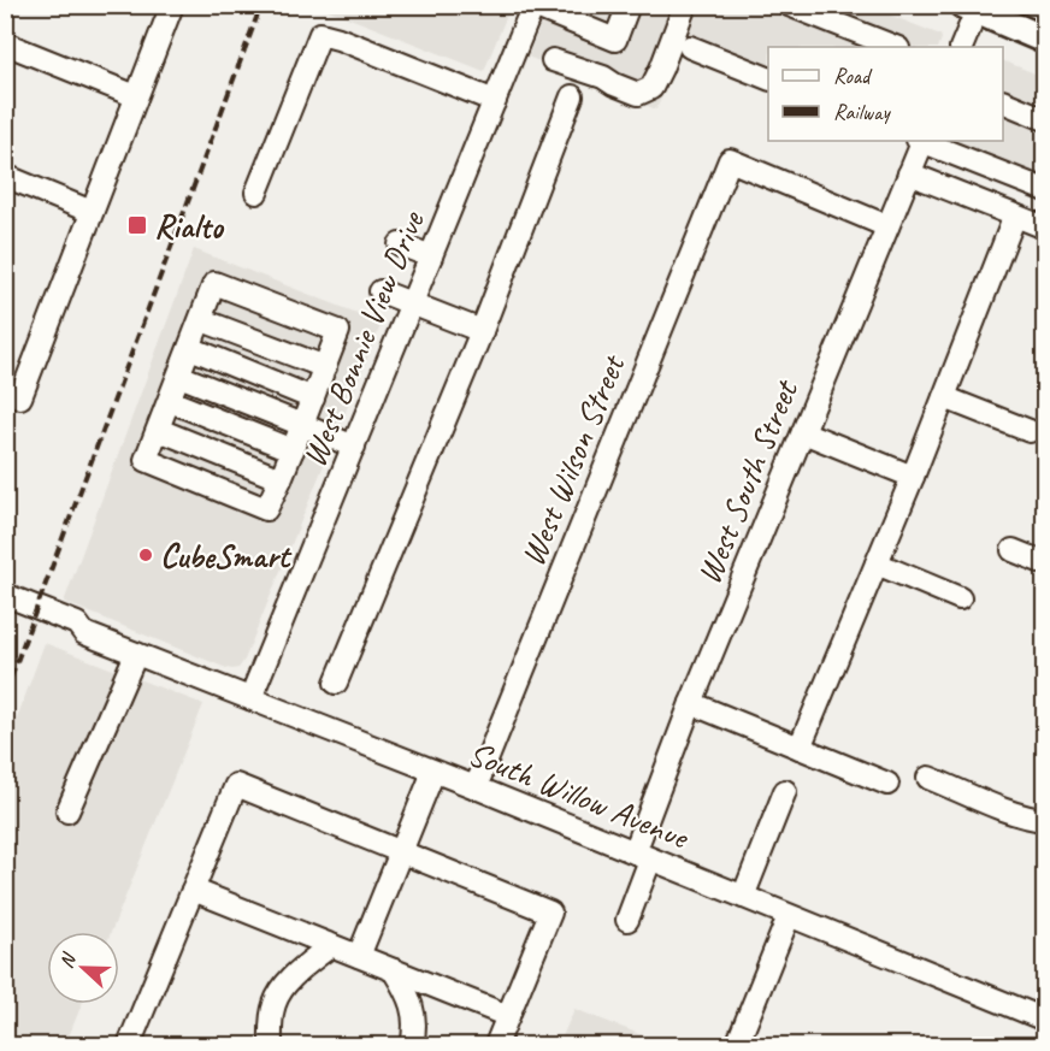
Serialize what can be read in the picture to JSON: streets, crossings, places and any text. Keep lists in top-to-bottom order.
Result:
{
  "streets": {
    "street": [
      "West Bonnie View Drive",
      "West Wilson Street",
      "West South Street",
      "South Willow Avenue"
    ]
  },
  "crossings": [
    ["West Bonnie View Drive", "South Willow Avenue"],
    ["West Wilson Street", "West South Street"],
    ["West Wilson Street", "South Willow Avenue"],
    ["West South Street", "South Willow Avenue"]
  ],
  "places": {
    "transit": ["Rialto"],
    "other": ["CubeSmart"]
  },
  "legend": ["Road", "Railway"],
  "north": "left"
}
